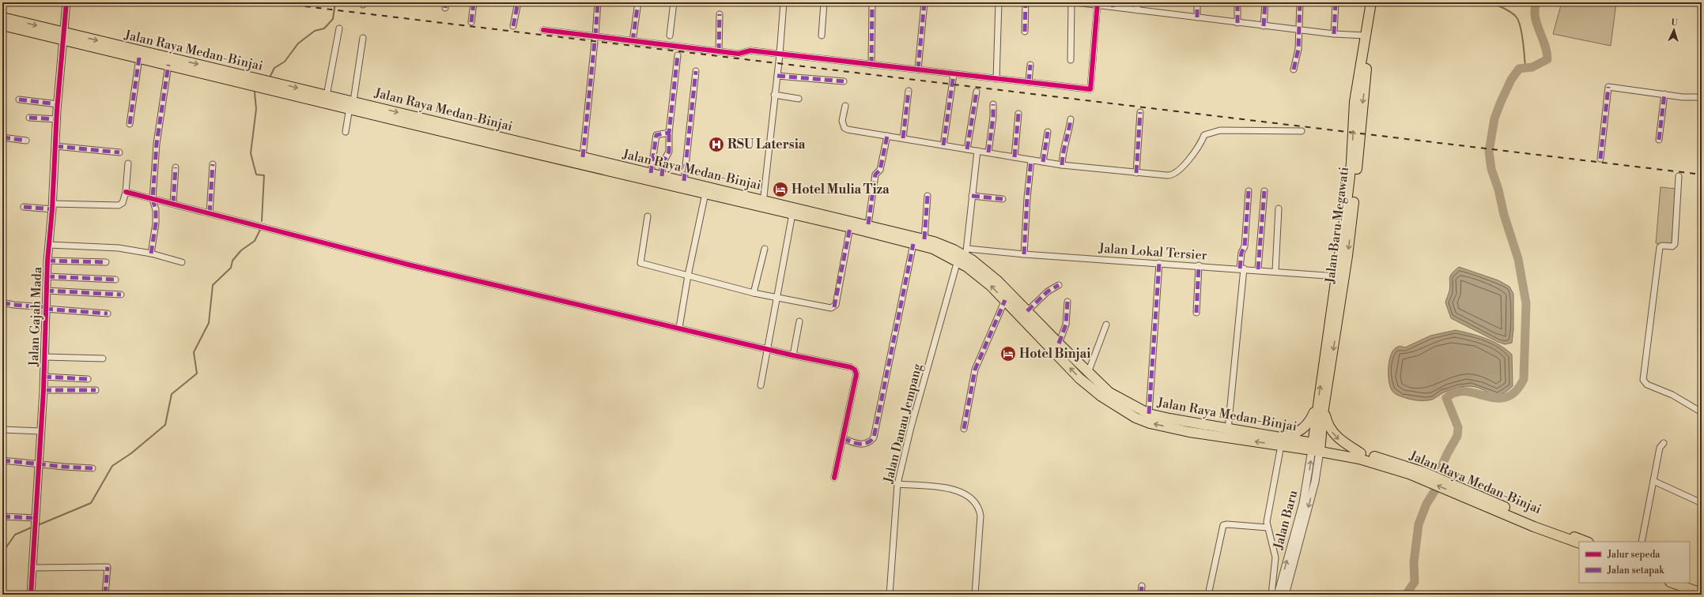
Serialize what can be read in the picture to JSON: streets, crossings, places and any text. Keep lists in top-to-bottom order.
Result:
{
  "streets": {
    "main road": ["Jalan Raya Medan-Binjai", "Jalan Baru Megawati"],
    "street": [
      "Jalan Lokal Tersier",
      "Jalan Gajah Mada",
      "Jalan Danau Jempang",
      "Jalan Baru"
    ]
  },
  "crossings": [
    ["Jalan Raya Medan-Binjai", "Jalan Baru Megawati"],
    ["Jalan Raya Medan-Binjai", "Jalan Lokal Tersier"],
    ["Jalan Raya Medan-Binjai", "Jalan Gajah Mada"],
    ["Jalan Raya Medan-Binjai", "Jalan Danau Jempang"],
    ["Jalan Raya Medan-Binjai", "Jalan Baru"],
    ["Jalan Baru Megawati", "Jalan Lokal Tersier"],
    ["Jalan Baru Megawati", "Jalan Baru"],
    ["Jalan Lokal Tersier", "Jalan Danau Jempang"]
  ],
  "places": {
    "hospital": ["RSU Latersia"],
    "hotel": ["Hotel Mulia Tiza", "Hotel Binjai"]
  },
  "legend": ["Jalur sepeda", "Jalan setapak"],
  "north": "top"
}
